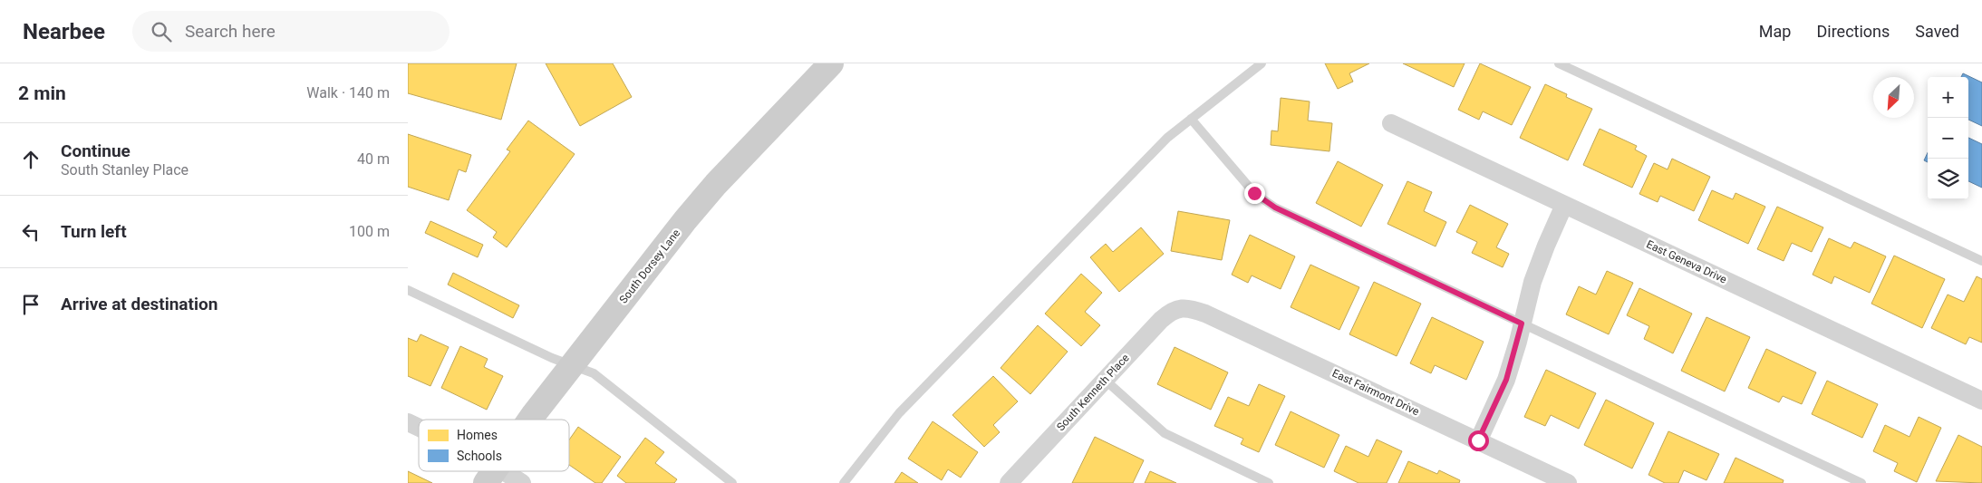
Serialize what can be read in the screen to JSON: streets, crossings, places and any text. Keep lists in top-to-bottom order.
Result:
{
  "streets": {
    "street": [
      "East Geneva Drive",
      "South Dorsey Lane",
      "South Kenneth Place",
      "East Fairmont Drive"
    ]
  },
  "crossings": [
    ["South Kenneth Place", "East Fairmont Drive"]
  ],
  "legend": ["Homes", "Schools"],
  "north": "bottom left",
  "page": {
    "header": "Nearbee",
    "search": "Search here",
    "nav": ["Map", "Directions", "Saved"],
    "heading": ["2 min", "Walk · 140 m"],
    "map_buttons": ["+", "−"],
    "list": [
      ["Continue", "South Stanley Place", "40 m"],
      ["Turn left", "100 m"],
      "Arrive at destination"
    ]
  }
}
